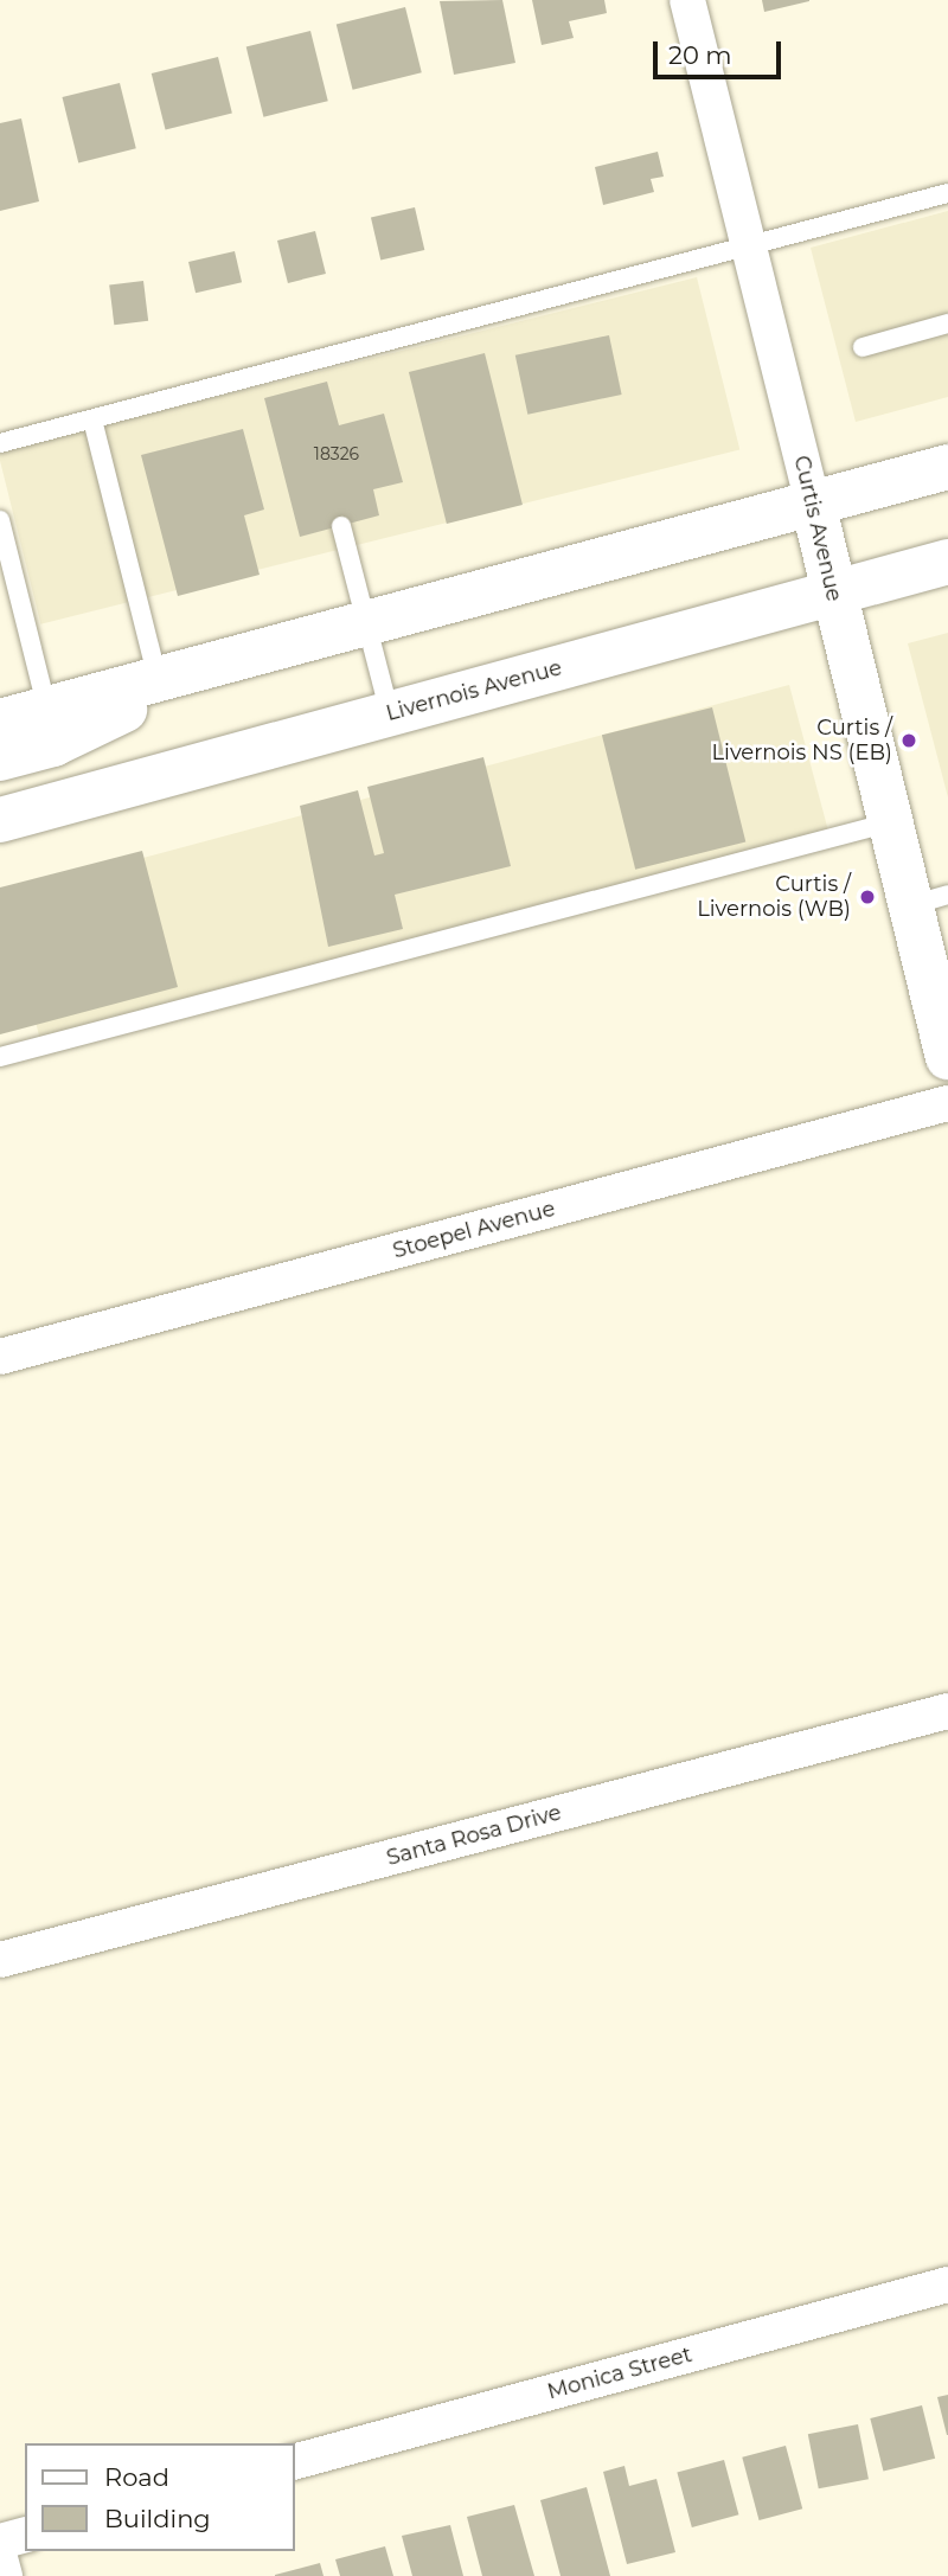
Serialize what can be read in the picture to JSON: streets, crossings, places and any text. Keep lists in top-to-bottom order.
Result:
{
  "streets": {
    "street": [
      "Curtis Avenue",
      "Livernois Avenue",
      "Stoepel Avenue",
      "Santa Rosa Drive",
      "Monica Street"
    ]
  },
  "crossings": [
    ["Curtis Avenue", "Livernois Avenue"]
  ],
  "places": ["Curtis / Livernois NS (EB)", "Curtis / Livernois (WB)"],
  "house_numbers": ["18326"],
  "legend": ["Road", "Building"],
  "scale_bar": "20 m"
}
